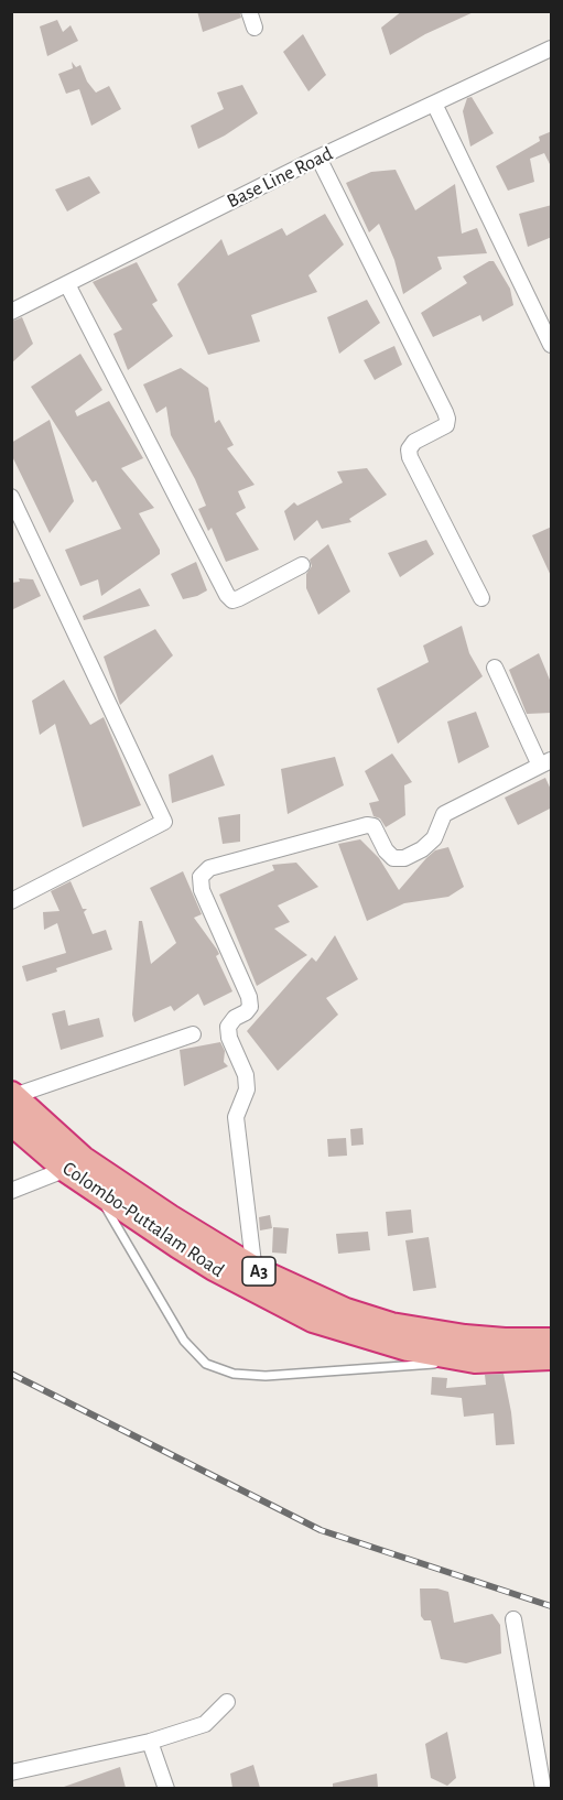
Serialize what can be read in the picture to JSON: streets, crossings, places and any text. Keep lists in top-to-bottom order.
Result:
{
  "streets": {
    "highway": ["Colombo-Puttalam Road", "A3"],
    "street": ["Base Line Road"]
  }
}
